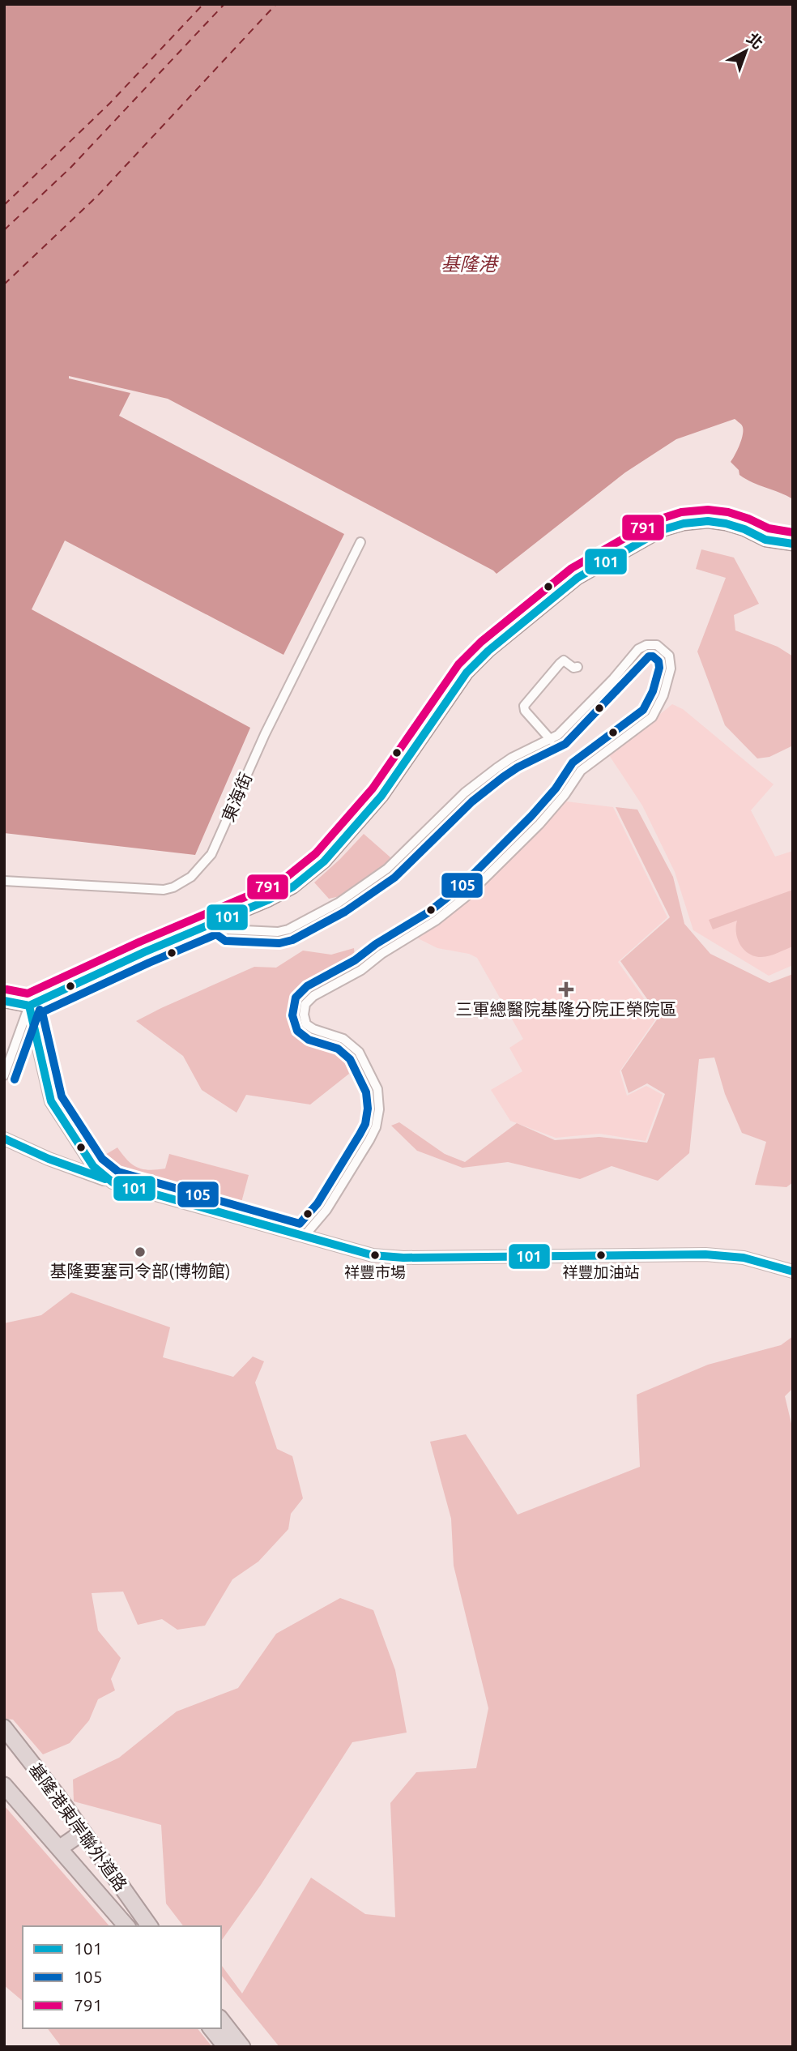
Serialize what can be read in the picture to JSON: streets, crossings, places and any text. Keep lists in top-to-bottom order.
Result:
{
  "streets": {
    "highway": ["基隆港東岸聯外道路"],
    "street": ["東海街"]
  },
  "water": ["基隆港"],
  "places": {
    "health": ["三軍總醫院基隆分院正榮院區"],
    "other": ["基隆要塞司令部(博物館)", "祥豐市場", "祥豐加油站"]
  },
  "lines": ["transit line 791", "transit line 101", "transit line 105"],
  "legend": ["101", "105", "791"],
  "north": "top right"
}
